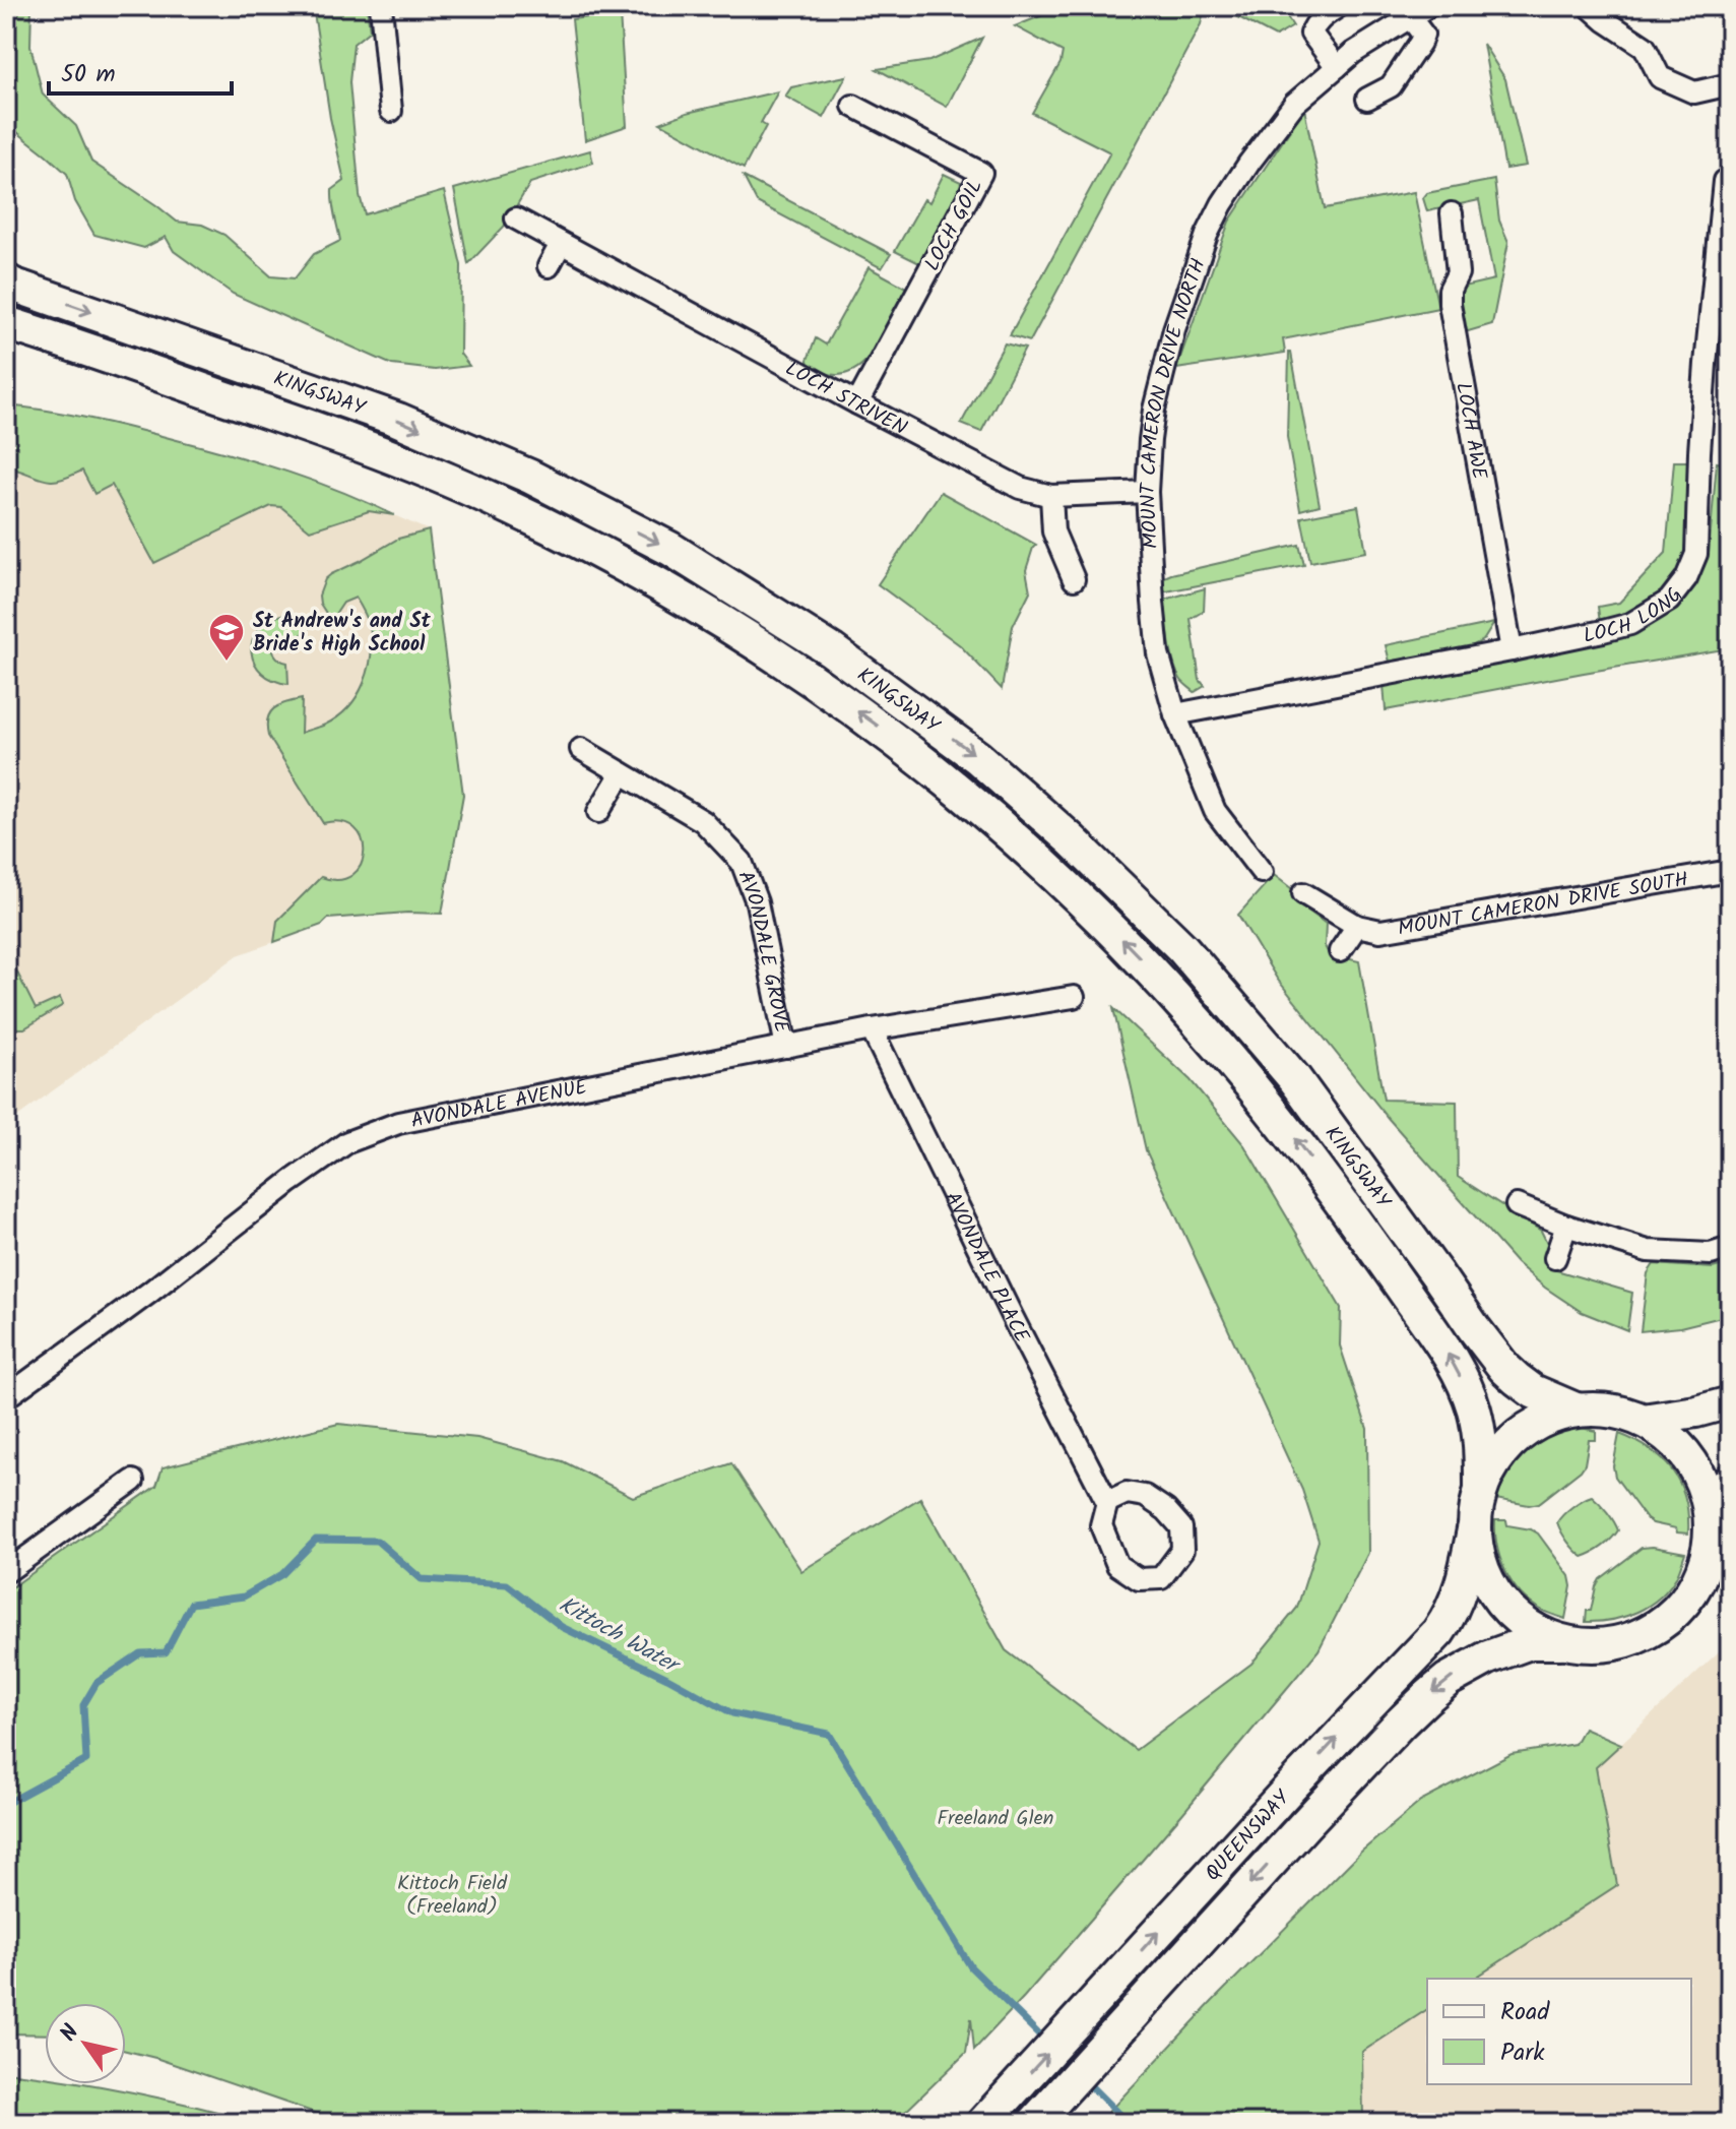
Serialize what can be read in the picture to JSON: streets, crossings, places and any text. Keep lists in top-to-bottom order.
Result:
{
  "streets": {
    "highway": ["KINGSWAY", "QUEENSWAY"],
    "street": [
      "LOCH GOIL",
      "LOCH STRIVEN",
      "MOUNT CAMERON DRIVE NORTH",
      "LOCH AWE",
      "LOCH LONG",
      "MOUNT CAMERON DRIVE SOUTH",
      "AVONDALE GROVE",
      "AVONDALE AVENUE",
      "AVONDALE PLACE"
    ]
  },
  "crossings": [
    ["LOCH GOIL", "LOCH STRIVEN"],
    ["KINGSWAY", "QUEENSWAY"],
    ["LOCH STRIVEN", "MOUNT CAMERON DRIVE NORTH"],
    ["MOUNT CAMERON DRIVE NORTH", "LOCH LONG"],
    ["LOCH AWE", "LOCH LONG"],
    ["AVONDALE GROVE", "AVONDALE AVENUE"],
    ["AVONDALE AVENUE", "AVONDALE PLACE"]
  ],
  "water": ["Kittoch Water"],
  "parks": ["Freeland Glen", "Kittoch Field (Freeland)"],
  "places": {
    "school or university": ["St Andrew's and St Bride's High School"]
  },
  "legend": ["Road", "Park"],
  "scale_bar": "50 m",
  "north": "top left"
}
